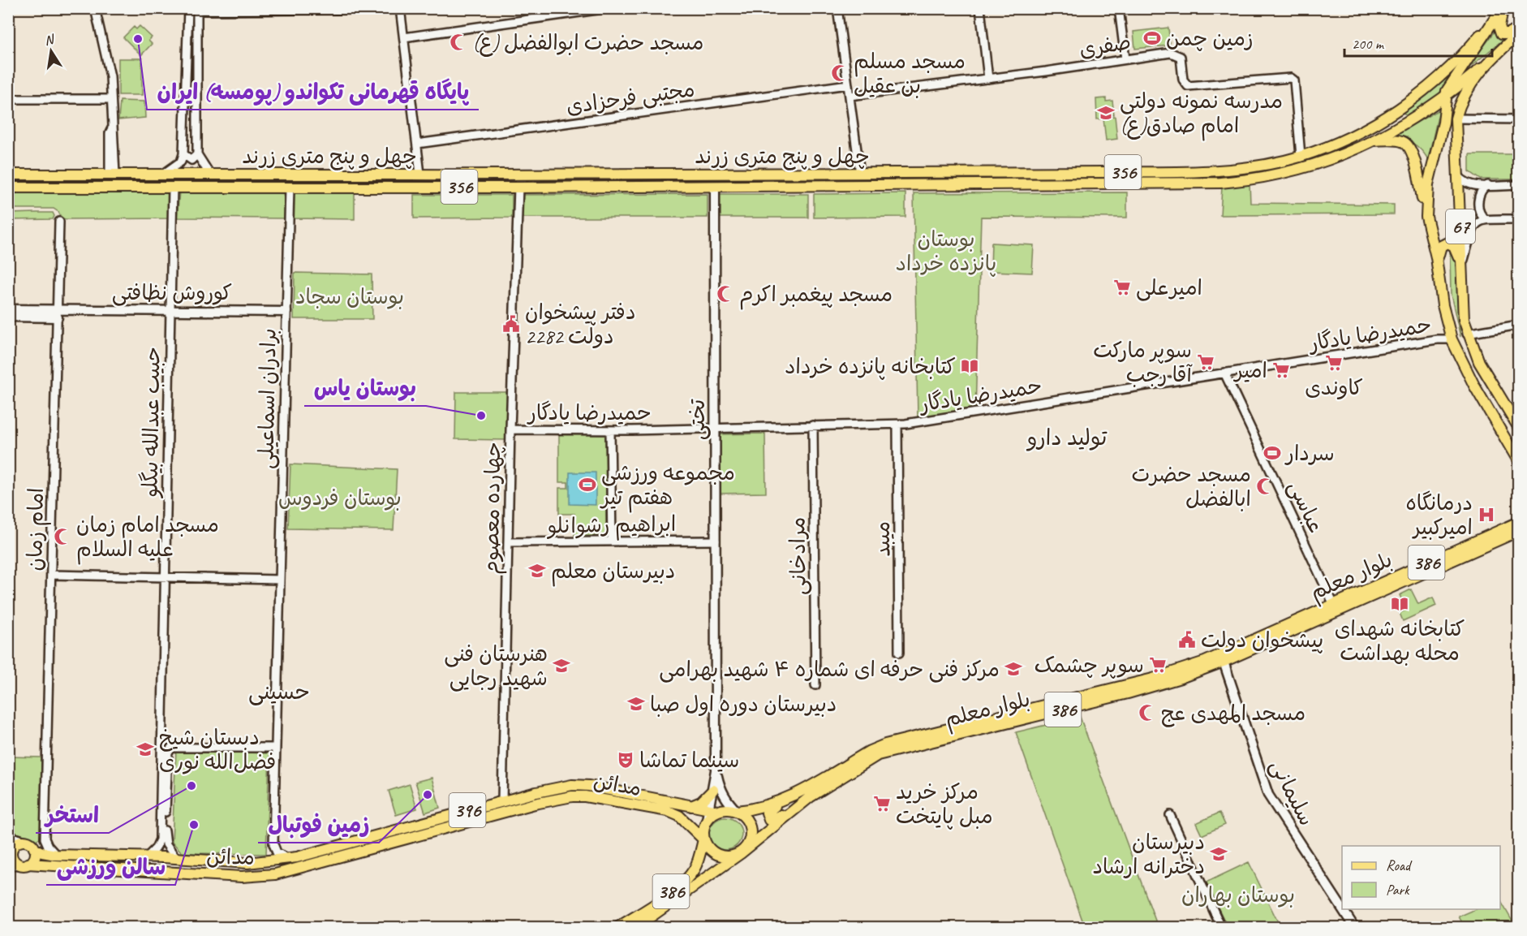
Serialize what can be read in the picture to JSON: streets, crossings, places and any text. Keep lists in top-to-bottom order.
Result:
{
  "streets": {
    "main road": [
      "چهل و پنج متری زرند",
      "356",
      "67",
      "کوروش نظافتی",
      "تختی",
      "386",
      "بلوار معلم",
      "مدائن",
      "سلیمانی",
      "396"
    ],
    "street": [
      "صفری",
      "مجتبی فرحزادی",
      "حمیدرضا یادگار",
      "برادران اسماعیلی",
      "حبیب عبدالله بیگلو",
      "عباسی",
      "چهارده معصوم",
      "ابراهیم رشوانلو",
      "امام زمان",
      "میبد",
      "مرادخانی"
    ]
  },
  "crossings": [
    ["صفری", "چهل و پنج متری زرند"],
    ["چهل و پنج متری زرند", "67"],
    ["چهل و پنج متری زرند", "برادران اسماعیلی"],
    ["چهل و پنج متری زرند", "تختی"],
    ["چهل و پنج متری زرند", "حبیب عبدالله بیگلو"],
    ["چهل و پنج متری زرند", "چهارده معصوم"],
    ["67", "حمیدرضا یادگار"],
    ["کوروش نظافتی", "برادران اسماعیلی"],
    ["کوروش نظافتی", "حبیب عبدالله بیگلو"],
    ["کوروش نظافتی", "امام زمان"],
    ["حمیدرضا یادگار", "تختی"],
    ["حمیدرضا یادگار", "عباسی"],
    ["حمیدرضا یادگار", "چهارده معصوم"],
    ["حمیدرضا یادگار", "میبد"],
    ["حمیدرضا یادگار", "مرادخانی"],
    ["برادران اسماعیلی", "مدائن"],
    ["تختی", "ابراهیم رشوانلو"],
    ["تختی", "386"],
    ["تختی", "بلوار معلم"],
    ["تختی", "مدائن"],
    ["عباسی", "بلوار معلم"],
    ["چهارده معصوم", "ابراهیم رشوانلو"],
    ["چهارده معصوم", "مدائن"],
    ["386", "بلوار معلم"],
    ["386", "مدائن"],
    ["بلوار معلم", "مدائن"],
    ["بلوار معلم", "سلیمانی"]
  ],
  "districts": ["تولید دارو", "حسینی"],
  "parks": [
    "بوستان پانزده خرداد",
    "بوستان سجاد",
    "بوستان فردوس",
    "بوستان بهاران"
  ],
  "places": {
    "sports": ["زمین چمن", "سردار", "مجموعه ورزشی هفتم تیر"],
    "other": [
      "پایگاه قهرمانی تکواندو (پومسه) ایران",
      "بوستان یاس",
      "استخر",
      "زمین فوتبال",
      "سالن ورزشی"
    ],
    "mosque": [
      "مسجد حضرت ابوالفضل (ع)",
      "مسجد مسلم بن عقیل",
      "مسجد پیغمبر اکرم",
      "مسجد حضرت ابالفضل",
      "مسجد امام زمان علیه السلام",
      "مسجد المهدی عج"
    ],
    "school or university": [
      "مدرسه نمونه دولتی امام صادق(ع)",
      "دبیرستان معلم",
      "هنرستان فنی شهید رجایی",
      "مرکز فنی حرفه ای شماره ۴ شهید بهرامی",
      "دبیرستان دوره اول صبا",
      "دبستان شیخ فضل‌الله نوری",
      "دبیرستان دخترانه ارشاد"
    ],
    "supermarket": [
      "امیرعلی",
      "سوپر مارکت آقا رجب",
      "کاوندی",
      "امیر",
      "سوپر چشمک",
      "مرکز خرید مبل پایتخت"
    ],
    "public building": ["دفتر پیشخوان دولت 2282", "پیشخوان دولت"],
    "library": ["کتابخانه پانزده خرداد", "کتابخانه شهدای محله بهداشت"],
    "hospital": ["درمانگاه امیرکبیر"],
    "theatre": ["سینما تماشا"]
  },
  "legend": ["Road", "Park"],
  "scale_bar": "200 m",
  "north": "top"
}
